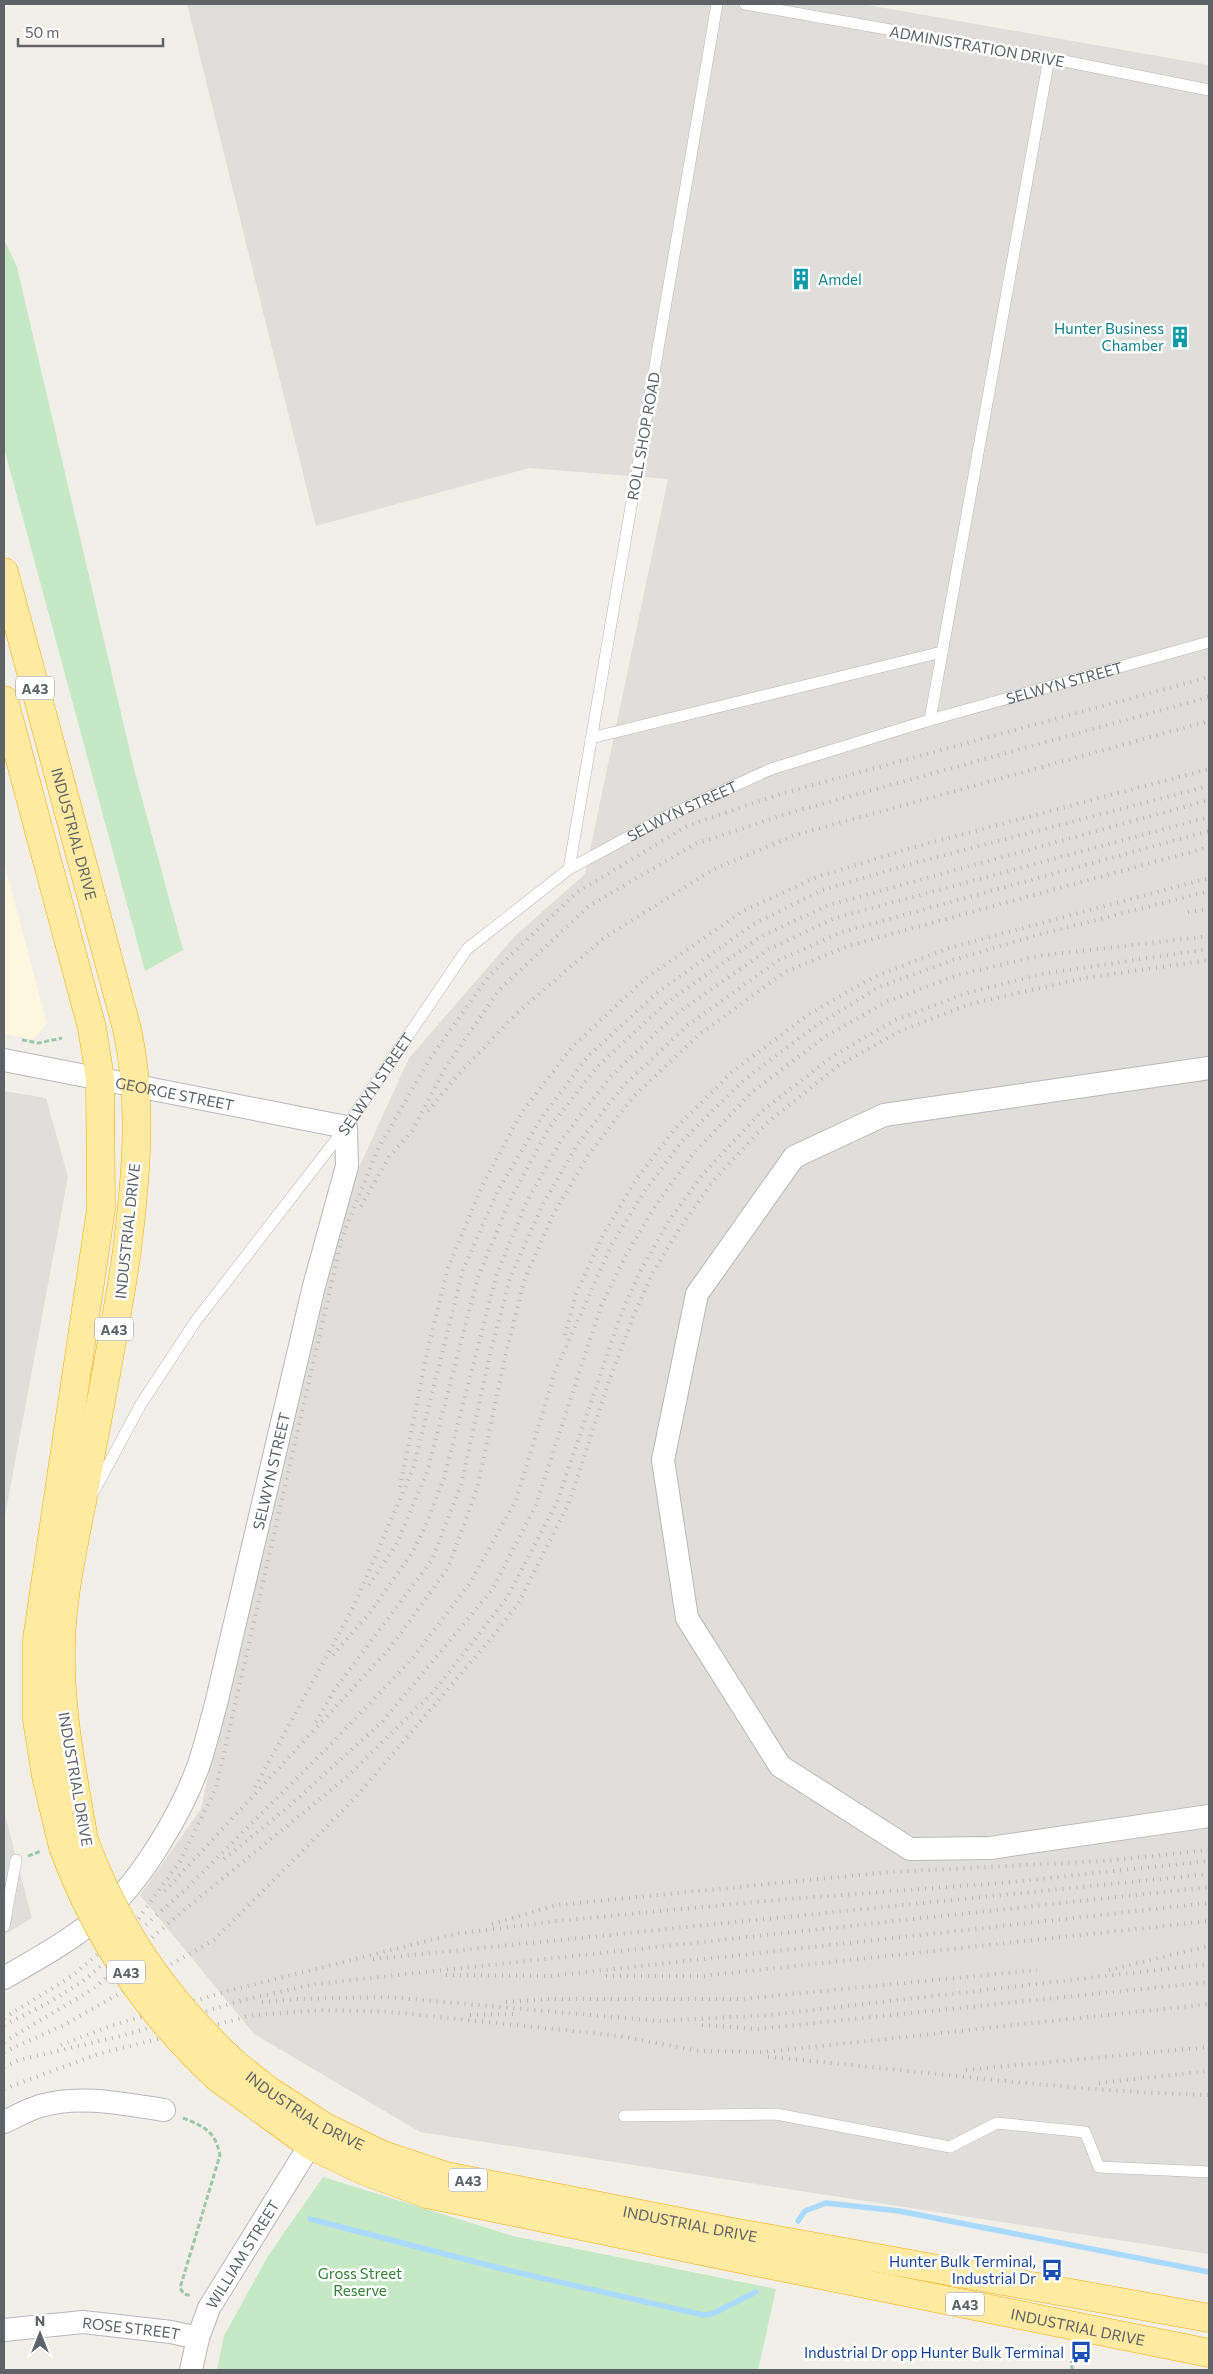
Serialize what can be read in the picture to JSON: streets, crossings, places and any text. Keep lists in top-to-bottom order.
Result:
{
  "streets": {
    "highway": ["A43", "INDUSTRIAL DRIVE"],
    "street": [
      "SELWYN STREET",
      "GEORGE STREET",
      "WILLIAM STREET",
      "ROSE STREET"
    ],
    "lane": ["ADMINISTRATION DRIVE", "ROLL SHOP ROAD"]
  },
  "crossings": [
    ["ROLL SHOP ROAD", "SELWYN STREET"],
    ["SELWYN STREET", "GEORGE STREET"],
    ["INDUSTRIAL DRIVE", "GEORGE STREET"],
    ["INDUSTRIAL DRIVE", "WILLIAM STREET"],
    ["WILLIAM STREET", "ROSE STREET"]
  ],
  "parks": ["Gross Street Reserve"],
  "places": {
    "building": ["Amdel", "Hunter Business Chamber"],
    "bus stop": ["Hunter Bulk Terminal, Industrial Dr", "Industrial Dr opp Hunter Bulk Terminal"]
  },
  "scale_bar": "50 m",
  "north": "top"
}
